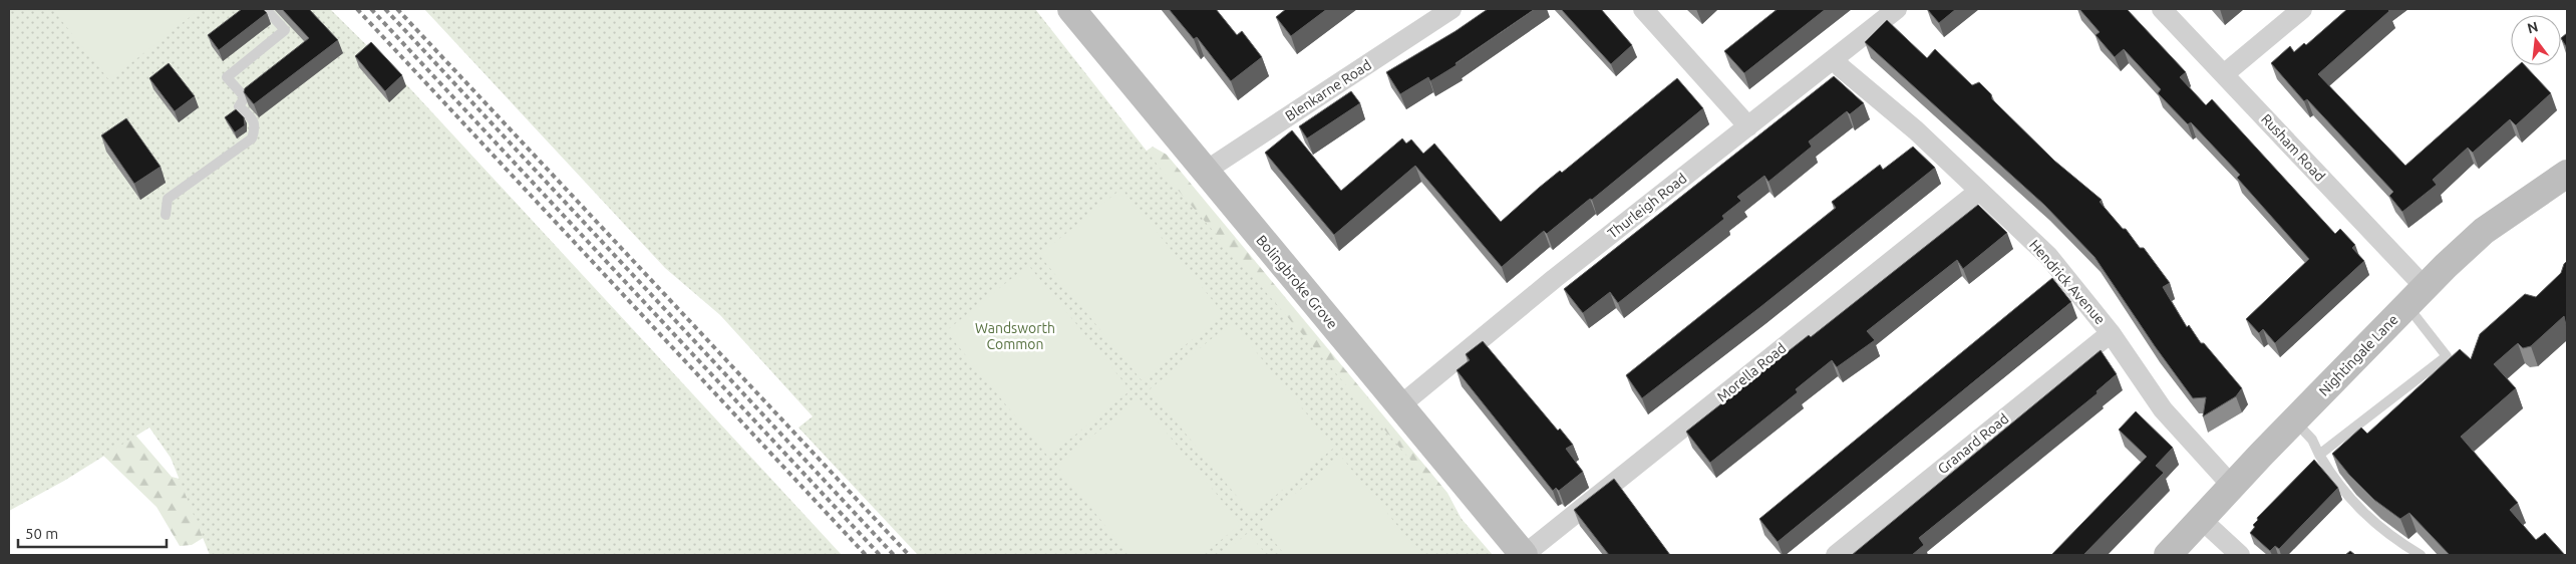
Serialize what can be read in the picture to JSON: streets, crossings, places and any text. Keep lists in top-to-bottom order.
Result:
{
  "streets": {
    "main road": ["Bolingbroke Grove", "Nightingale Lane"],
    "street": [
      "Blenkarne Road",
      "Rusham Road",
      "Thurleigh Road",
      "Hendrick Avenue",
      "Morella Road",
      "Granard Road"
    ]
  },
  "crossings": [
    ["Blenkarne Road", "Bolingbroke Grove"],
    ["Rusham Road", "Nightingale Lane"],
    ["Thurleigh Road", "Bolingbroke Grove"],
    ["Thurleigh Road", "Hendrick Avenue"],
    ["Bolingbroke Grove", "Morella Road"],
    ["Hendrick Avenue", "Nightingale Lane"],
    ["Hendrick Avenue", "Morella Road"],
    ["Hendrick Avenue", "Granard Road"]
  ],
  "parks": ["Wandsworth Common"],
  "scale_bar": "50 m",
  "north": "top"
}
